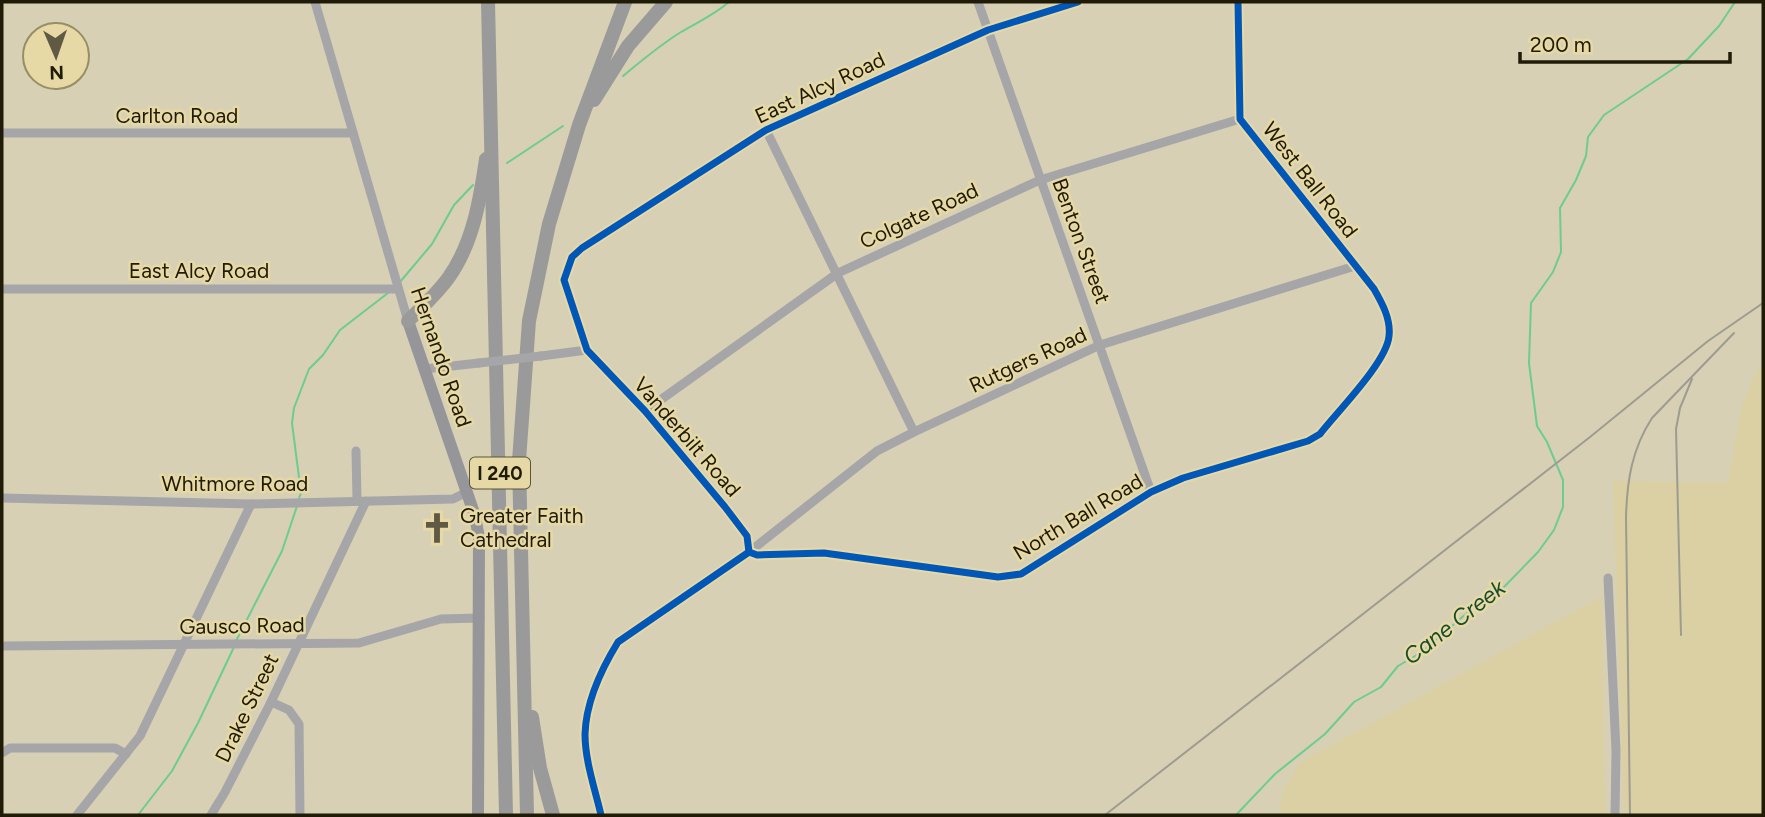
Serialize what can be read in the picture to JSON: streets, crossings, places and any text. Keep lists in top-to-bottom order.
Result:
{
  "streets": {
    "highway": ["I 240"],
    "main road": ["Hernando Road"],
    "street": [
      "East Alcy Road",
      "Carlton Road",
      "West Ball Road",
      "Colgate Road",
      "Benton Street",
      "Rutgers Road",
      "Vanderbilt Road",
      "Whitmore Road",
      "North Ball Road",
      "Gausco Road",
      "Drake Street"
    ]
  },
  "crossings": [
    ["East Alcy Road", "Benton Street"],
    ["East Alcy Road", "Hernando Road"],
    ["East Alcy Road", "Vanderbilt Road"],
    ["Carlton Road", "Hernando Road"],
    ["West Ball Road", "Colgate Road"],
    ["West Ball Road", "Rutgers Road"],
    ["West Ball Road", "North Ball Road"],
    ["Colgate Road", "Benton Street"],
    ["Colgate Road", "Vanderbilt Road"],
    ["Benton Street", "Rutgers Road"],
    ["Benton Street", "North Ball Road"],
    ["Hernando Road", "Whitmore Road"],
    ["Hernando Road", "Gausco Road"],
    ["Rutgers Road", "Vanderbilt Road"],
    ["Rutgers Road", "North Ball Road"],
    ["Vanderbilt Road", "North Ball Road"],
    ["Whitmore Road", "Drake Street"],
    ["Gausco Road", "Drake Street"]
  ],
  "water": ["Cane Creek"],
  "places": {
    "church": ["Greater Faith Cathedral"]
  },
  "scale_bar": "200 m",
  "north": "bottom"
}
